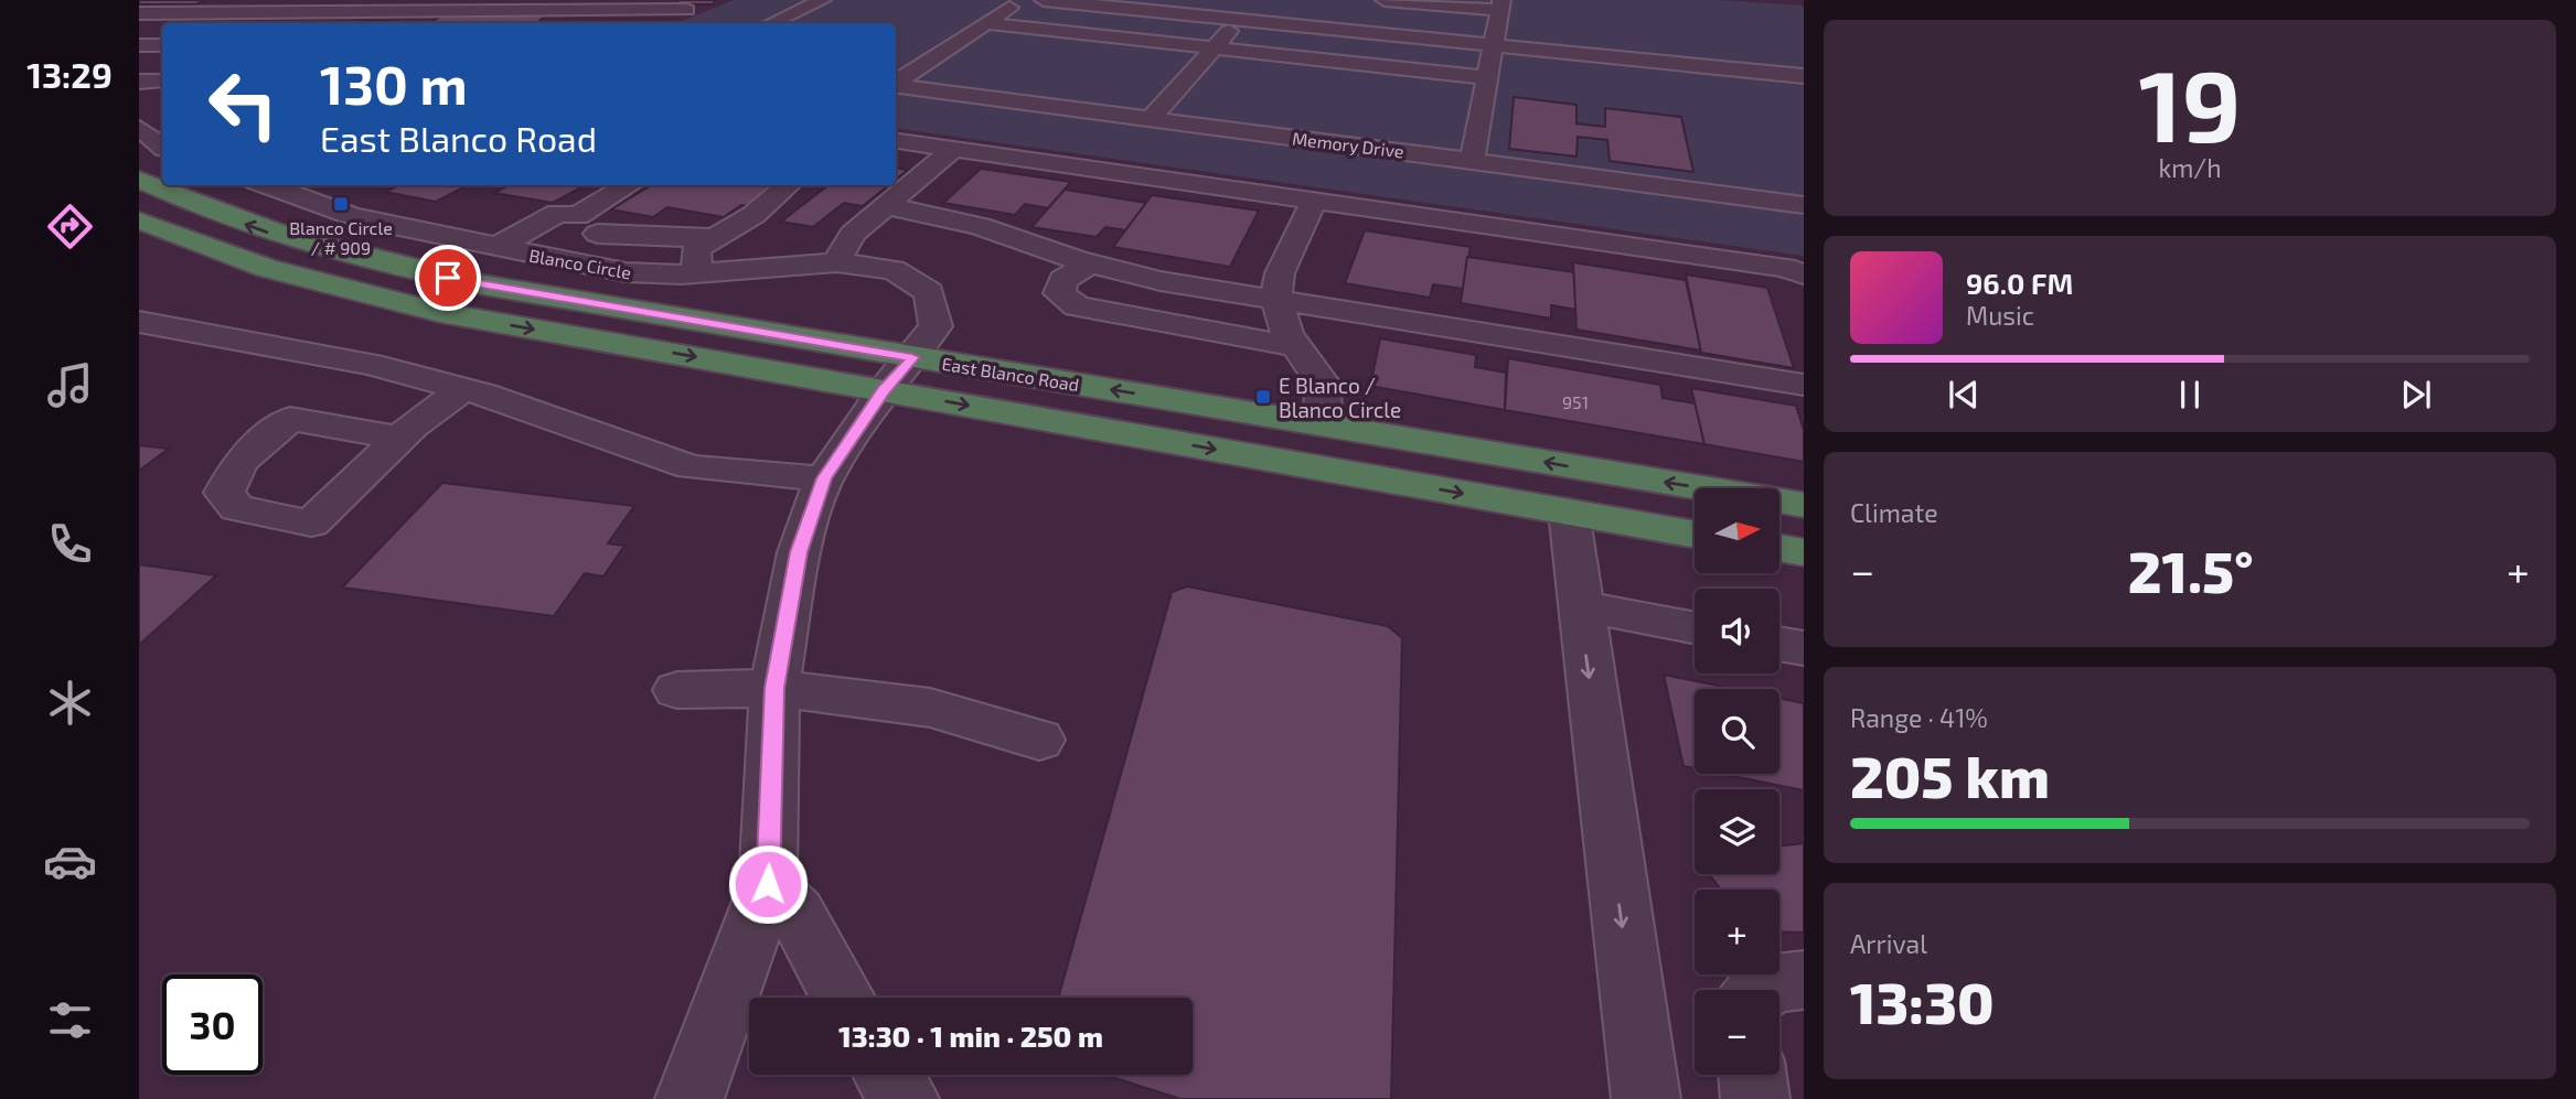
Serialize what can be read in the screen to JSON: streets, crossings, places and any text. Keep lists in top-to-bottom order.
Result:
{
  "streets": {
    "highway": ["East Blanco Road"],
    "street": ["Memory Drive", "Blanco Circle"]
  },
  "crossings": [
    ["Blanco Circle", "East Blanco Road"]
  ],
  "places": {
    "transit": ["Blanco Circle / # 909", "E Blanco / Blanco Circle"]
  },
  "house_numbers": ["951"],
  "north": "right",
  "page": {
    "tabs": "13:29",
    "tile": [
      ["19", "km/h"],
      "Climate",
      ["Range · 41%", "205 km"],
      ["Arrival", "13:30"]
    ],
    "turn": ["130 m", "East Blanco Road"],
    "song": ["96.0 FM", "Music"],
    "map_buttons": ["+", "−"],
    "heat": ["−", "21.5°", "+"],
    "limit": "30",
    "trip": "13:30 · 1 min · 250 m"
  }
}
